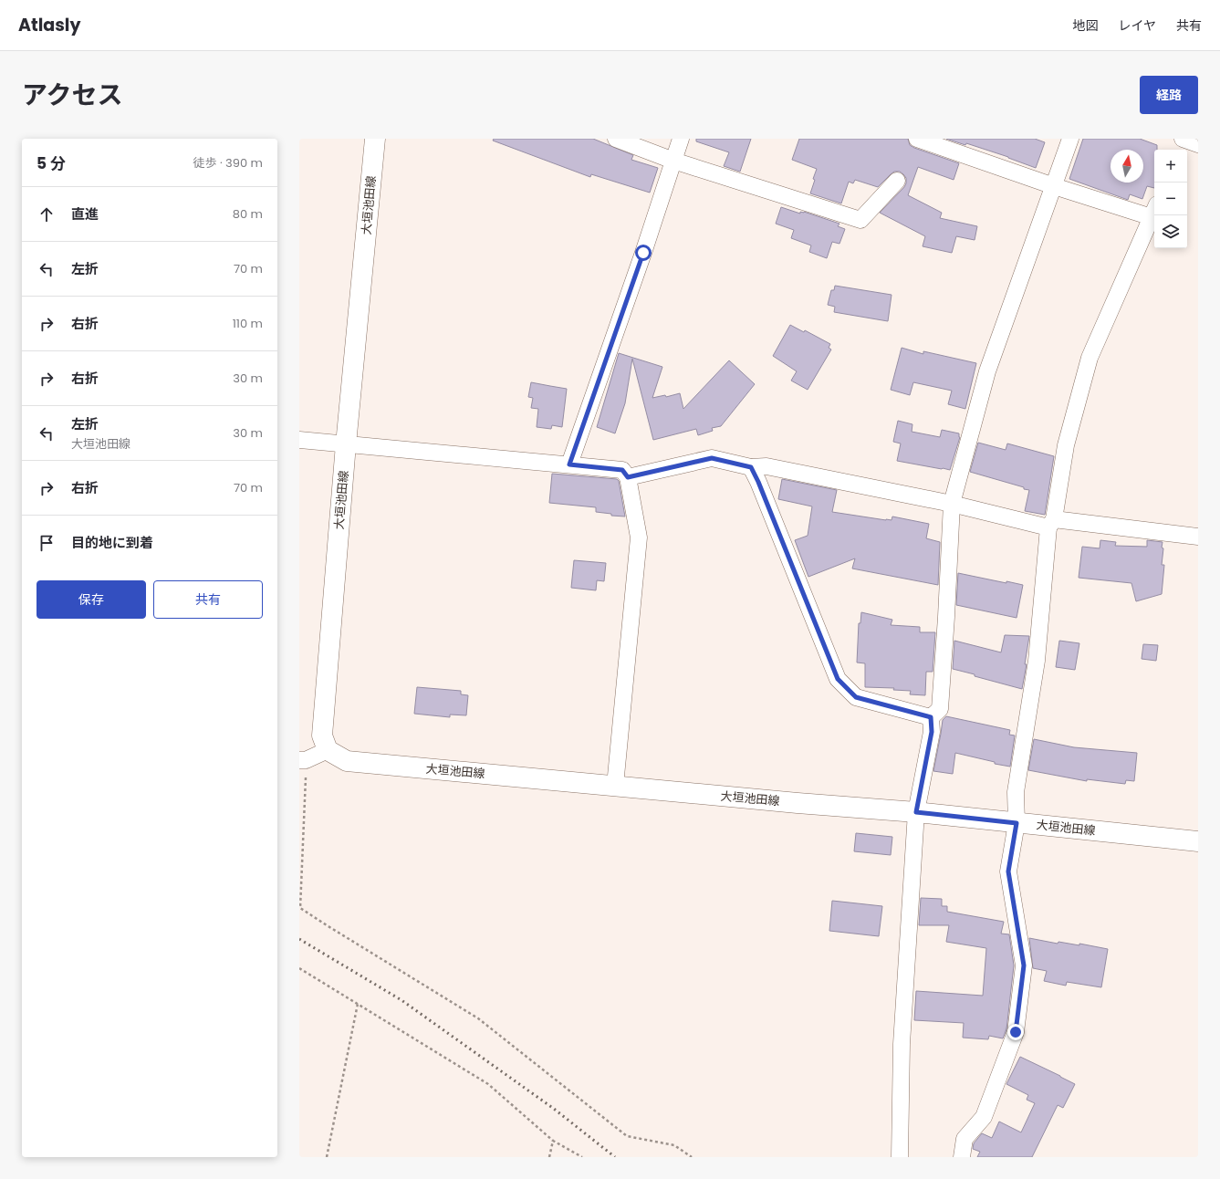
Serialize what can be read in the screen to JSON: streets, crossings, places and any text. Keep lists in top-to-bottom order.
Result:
{
  "streets": {
    "main road": ["大垣池田線"]
  },
  "north": "top",
  "page": {
    "header": "Atlasly",
    "nav": ["地図", "レイヤ", "共有"],
    "title": "アクセス",
    "buttons": [
      "経路",
      ["保存", "共有"]
    ],
    "heading": ["5 分", "徒歩 · 390 m"],
    "map_buttons": ["+", "−"],
    "list": [
      ["直進", "80 m"],
      ["左折", "70 m"],
      ["右折", "110 m"],
      ["右折", "30 m"],
      ["左折", "大垣池田線", "30 m"],
      ["右折", "70 m"],
      "目的地に到着"
    ]
  }
}
